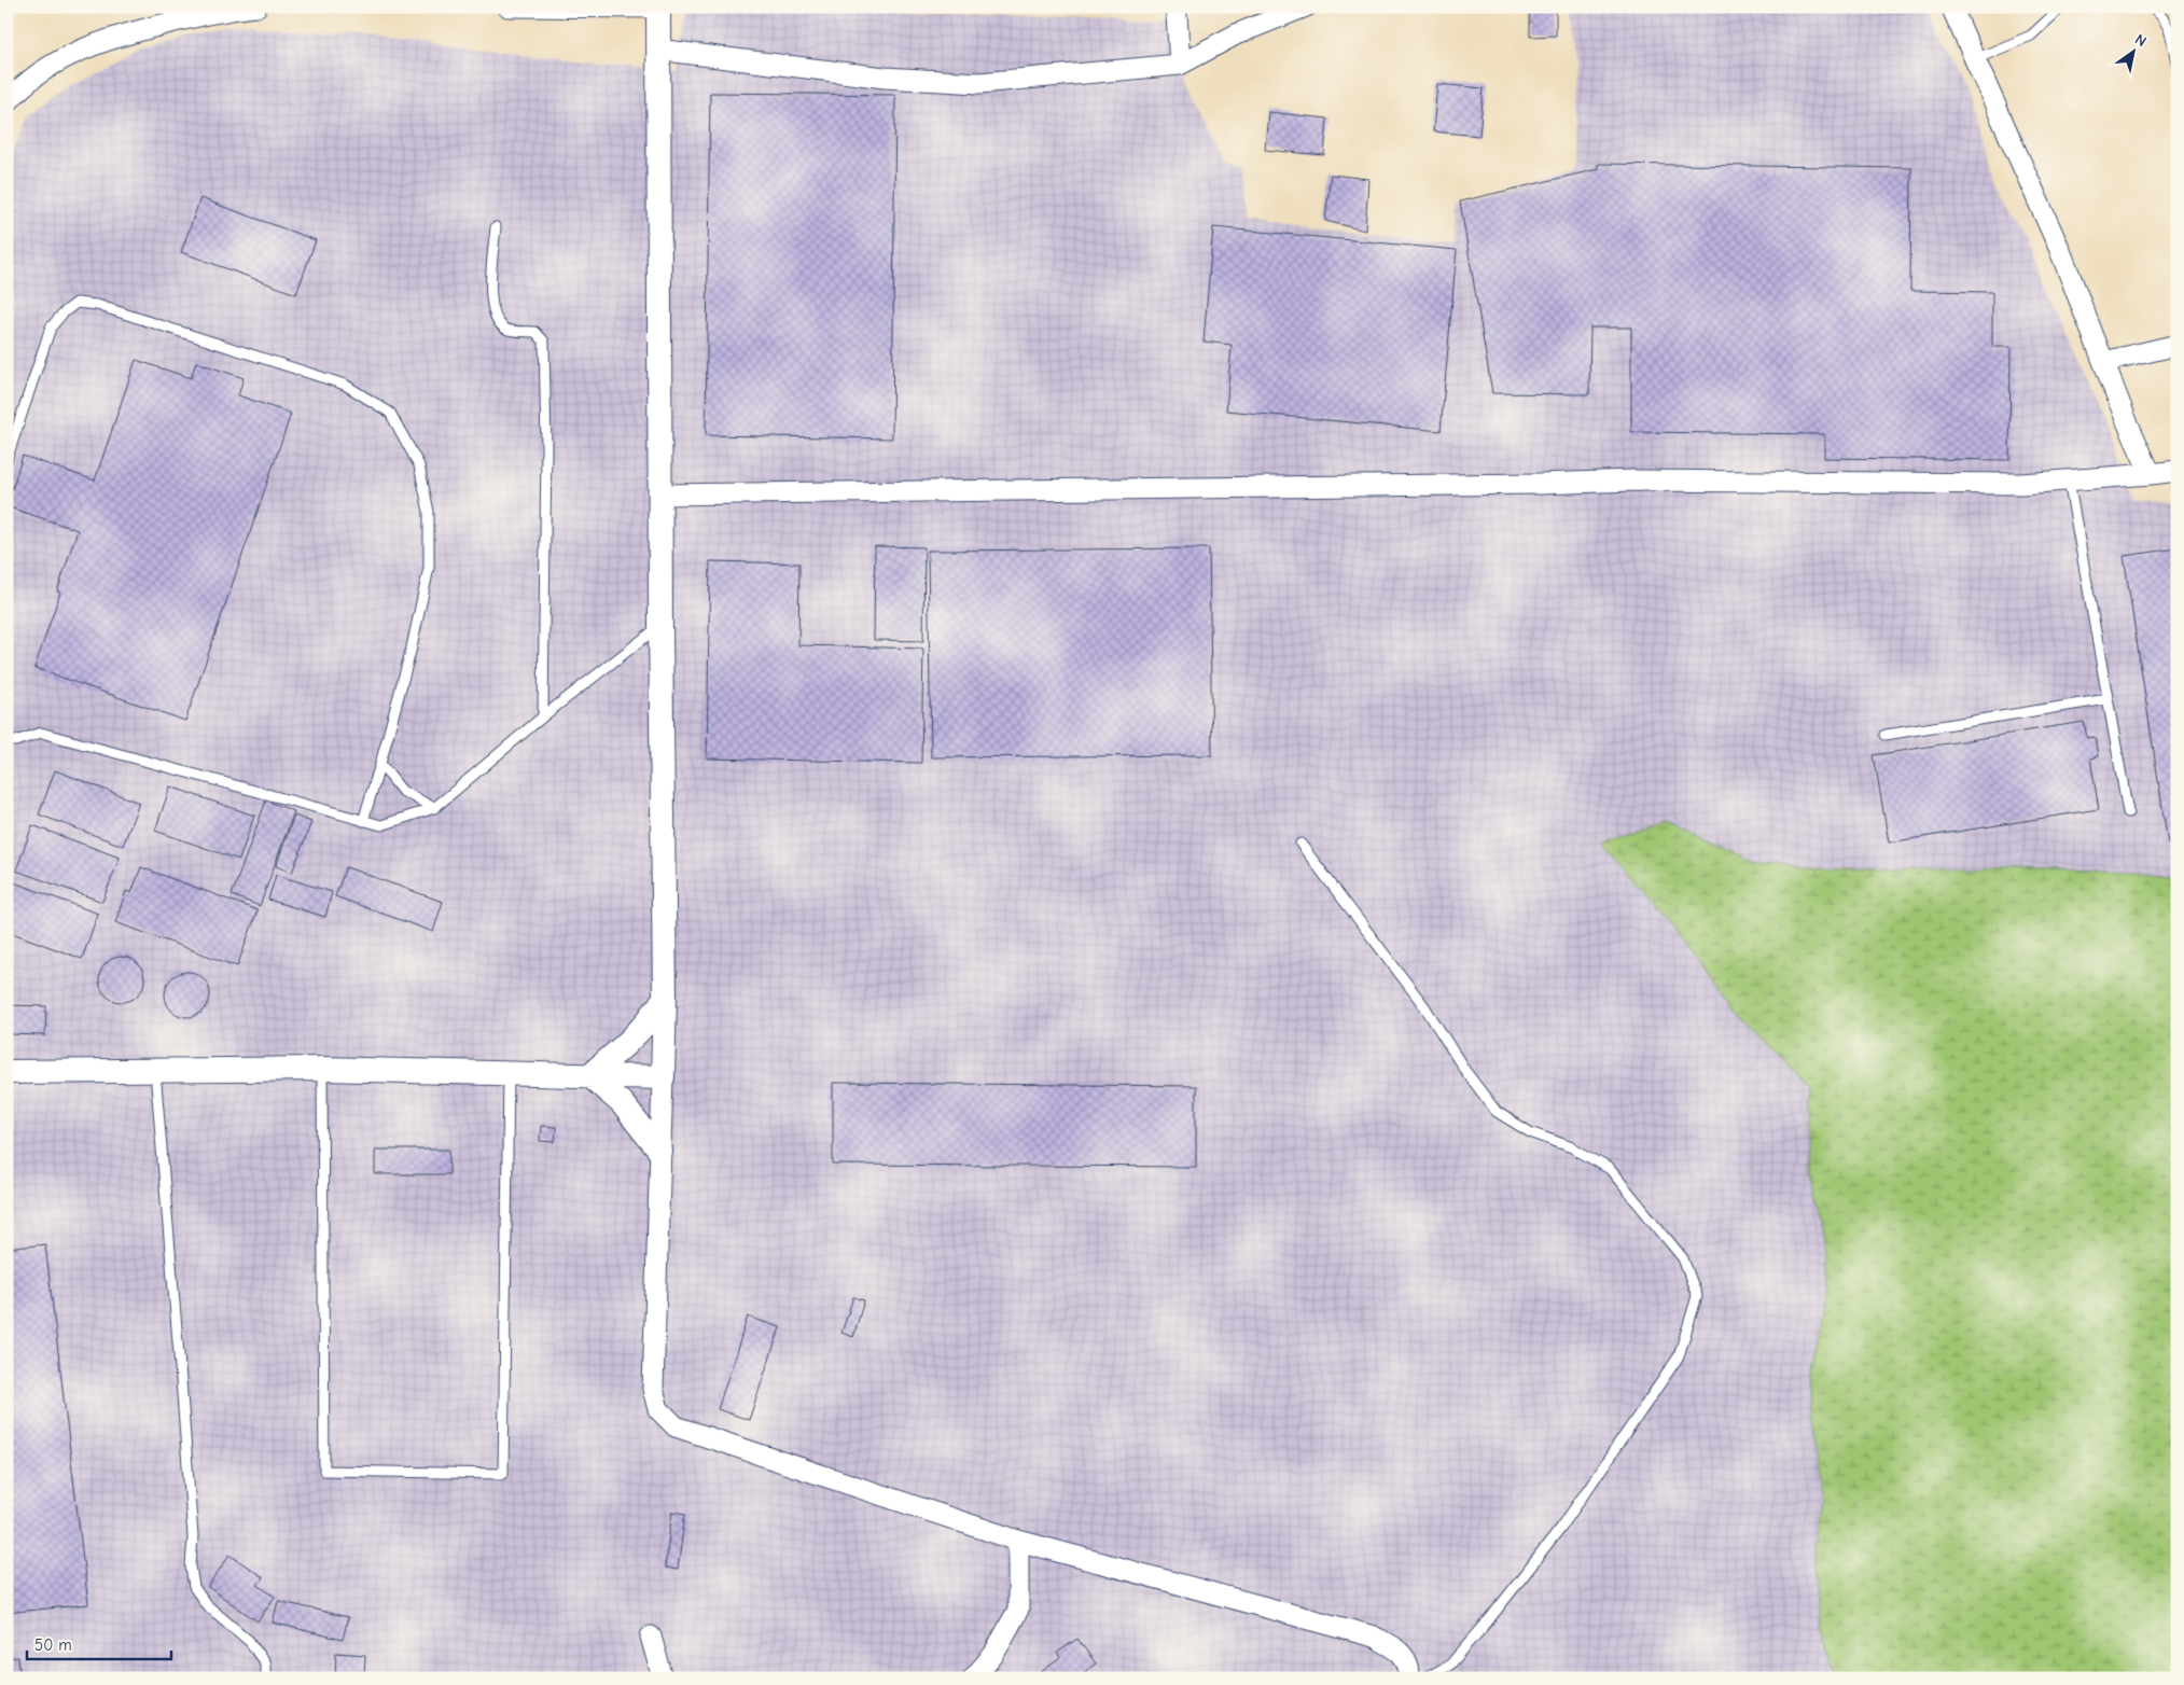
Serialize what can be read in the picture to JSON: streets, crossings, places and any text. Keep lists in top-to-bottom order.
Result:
{
  "scale_bar": "50 m",
  "north": "top right"
}
